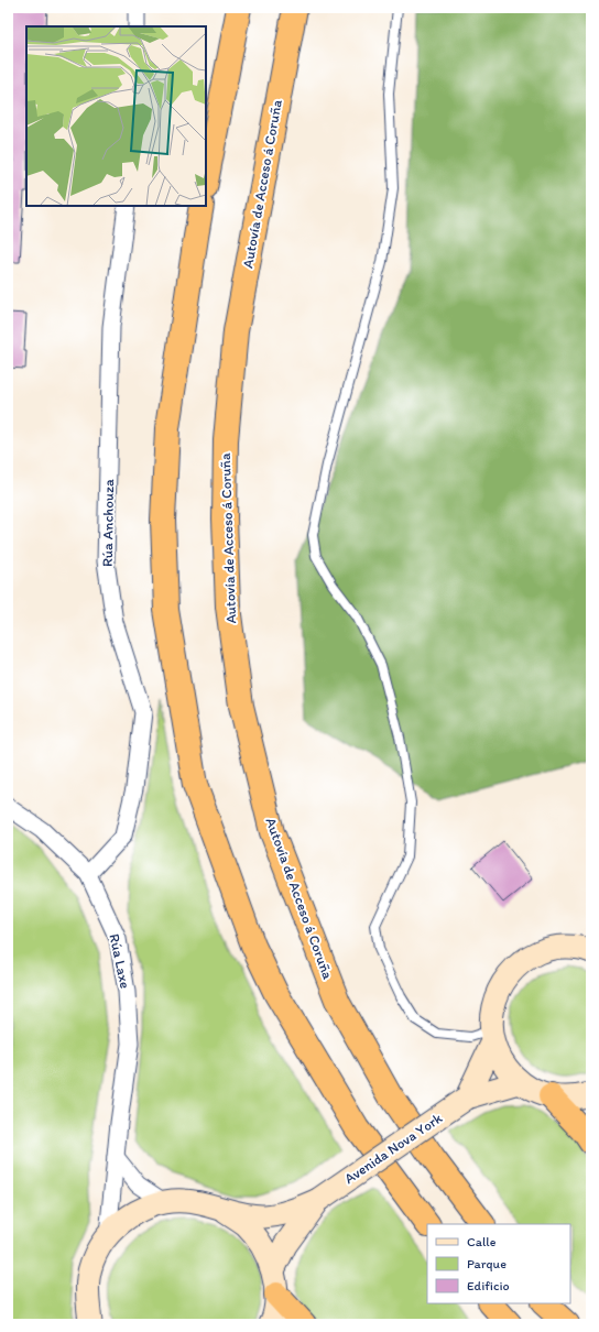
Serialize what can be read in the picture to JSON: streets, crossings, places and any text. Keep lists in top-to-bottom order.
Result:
{
  "streets": {
    "highway": ["Autovía de Acceso á Coruña"],
    "main road": ["Avenida Nova York"],
    "street": ["Rúa Anchouza", "Rúa Laxe"]
  },
  "crossings": [
    ["Rúa Anchouza", "Rúa Laxe"]
  ],
  "legend": ["Calle", "Parque", "Edificio"]
}
